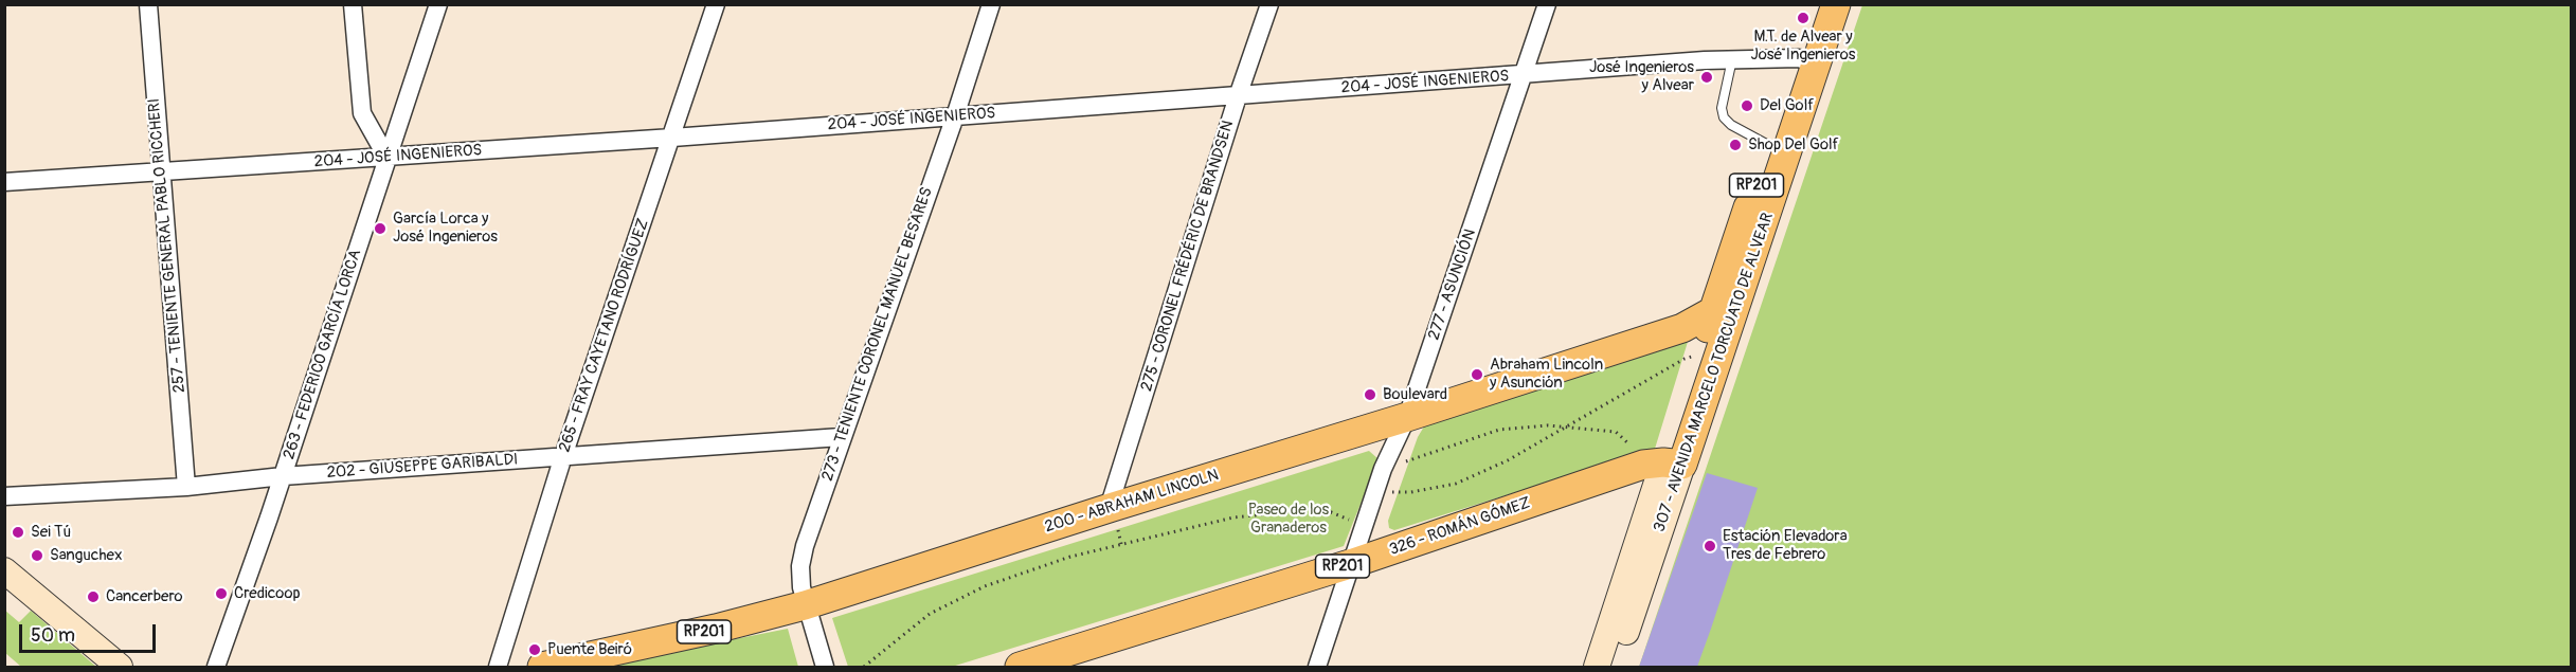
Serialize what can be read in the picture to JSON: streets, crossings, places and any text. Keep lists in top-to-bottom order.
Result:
{
  "streets": {
    "main road": [
      "RP201",
      "307 - AVENIDA MARCELO TORCUATO DE ALVEAR",
      "200 - ABRAHAM LINCOLN",
      "326 - ROMÁN GÓMEZ"
    ],
    "street": [
      "204 - JOSÉ INGENIEROS",
      "257 - TENIENTE GENERAL PABLO RICCHERI",
      "275 - CORONEL FRÉDÉRIC DE BRANDSEN",
      "277 - ASUNCIÓN",
      "273 - TENIENTE CORONEL MANUEL BESARES",
      "265 - FRAY CAYETANO RODRÍGUEZ",
      "263 - FEDERICO GARCÍA LORCA",
      "202 - GIUSEPPE GARIBALDI"
    ]
  },
  "crossings": [
    ["204 - JOSÉ INGENIEROS", "257 - TENIENTE GENERAL PABLO RICCHERI"],
    ["204 - JOSÉ INGENIEROS", "275 - CORONEL FRÉDÉRIC DE BRANDSEN"],
    ["204 - JOSÉ INGENIEROS", "277 - ASUNCIÓN"],
    ["204 - JOSÉ INGENIEROS", "273 - TENIENTE CORONEL MANUEL BESARES"],
    ["204 - JOSÉ INGENIEROS", "265 - FRAY CAYETANO RODRÍGUEZ"],
    ["204 - JOSÉ INGENIEROS", "263 - FEDERICO GARCÍA LORCA"],
    ["204 - JOSÉ INGENIEROS", "307 - AVENIDA MARCELO TORCUATO DE ALVEAR"],
    ["257 - TENIENTE GENERAL PABLO RICCHERI", "202 - GIUSEPPE GARIBALDI"],
    ["275 - CORONEL FRÉDÉRIC DE BRANDSEN", "200 - ABRAHAM LINCOLN"],
    ["277 - ASUNCIÓN", "200 - ABRAHAM LINCOLN"],
    ["277 - ASUNCIÓN", "326 - ROMÁN GÓMEZ"],
    ["273 - TENIENTE CORONEL MANUEL BESARES", "202 - GIUSEPPE GARIBALDI"],
    ["273 - TENIENTE CORONEL MANUEL BESARES", "200 - ABRAHAM LINCOLN"],
    ["265 - FRAY CAYETANO RODRÍGUEZ", "202 - GIUSEPPE GARIBALDI"],
    ["263 - FEDERICO GARCÍA LORCA", "202 - GIUSEPPE GARIBALDI"],
    ["307 - AVENIDA MARCELO TORCUATO DE ALVEAR", "200 - ABRAHAM LINCOLN"],
    ["307 - AVENIDA MARCELO TORCUATO DE ALVEAR", "326 - ROMÁN GÓMEZ"]
  ],
  "parks": ["Paseo de los Granaderos"],
  "places": [
    "M.T. de Alvear y José Ingenieros",
    "José Ingenieros y Alvear",
    "Del Golf",
    "Shop Del Golf",
    "García Lorca y José Ingenieros",
    "Abraham Lincoln y Asunción",
    "Boulevard",
    "Sei Tú",
    "Estación Elevadora Tres de Febrero",
    "Sanguchex",
    "Credicoop",
    "Cancerbero",
    "Puente Beiró"
  ],
  "scale_bar": "50 m"
}
